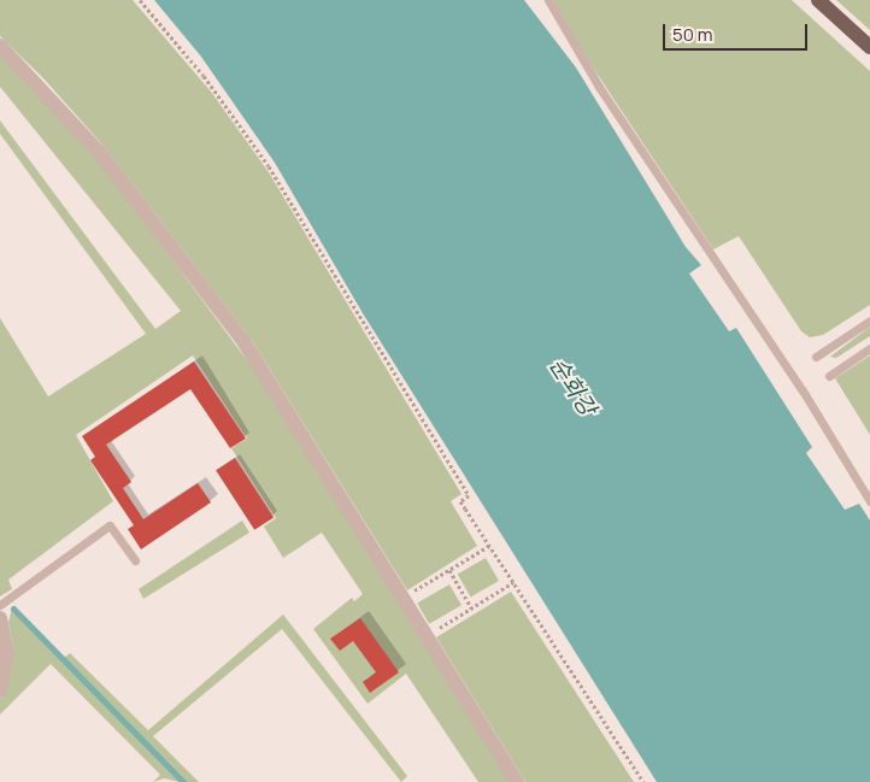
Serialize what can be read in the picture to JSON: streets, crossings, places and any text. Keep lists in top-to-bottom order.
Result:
{
  "water": ["순화강"],
  "scale_bar": "50 m"
}
